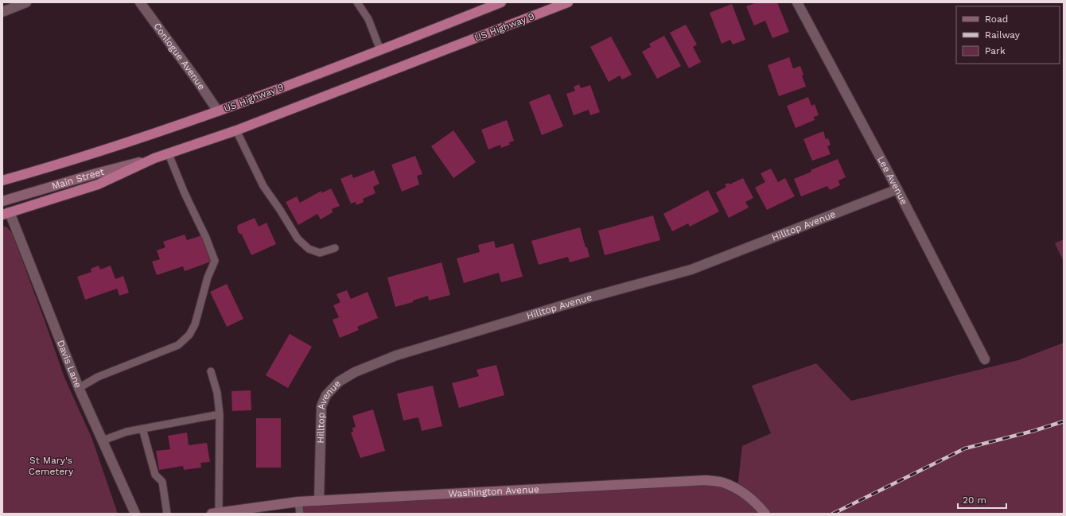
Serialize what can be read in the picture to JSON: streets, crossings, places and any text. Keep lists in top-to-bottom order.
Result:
{
  "streets": {
    "highway": ["US Highway 9"],
    "main road": ["Main Street", "Washington Avenue"],
    "street": [
      "Conlogue Avenue",
      "Lee Avenue",
      "Hilltop Avenue",
      "Davis Lane"
    ]
  },
  "crossings": [
    ["US Highway 9", "Conlogue Avenue"],
    ["US Highway 9", "Main Street"],
    ["US Highway 9", "Davis Lane"],
    ["Lee Avenue", "Hilltop Avenue"],
    ["Hilltop Avenue", "Washington Avenue"]
  ],
  "parks": ["St Mary's Cemetery"],
  "legend": ["Road", "Railway", "Park"],
  "scale_bar": "20 m"
}
